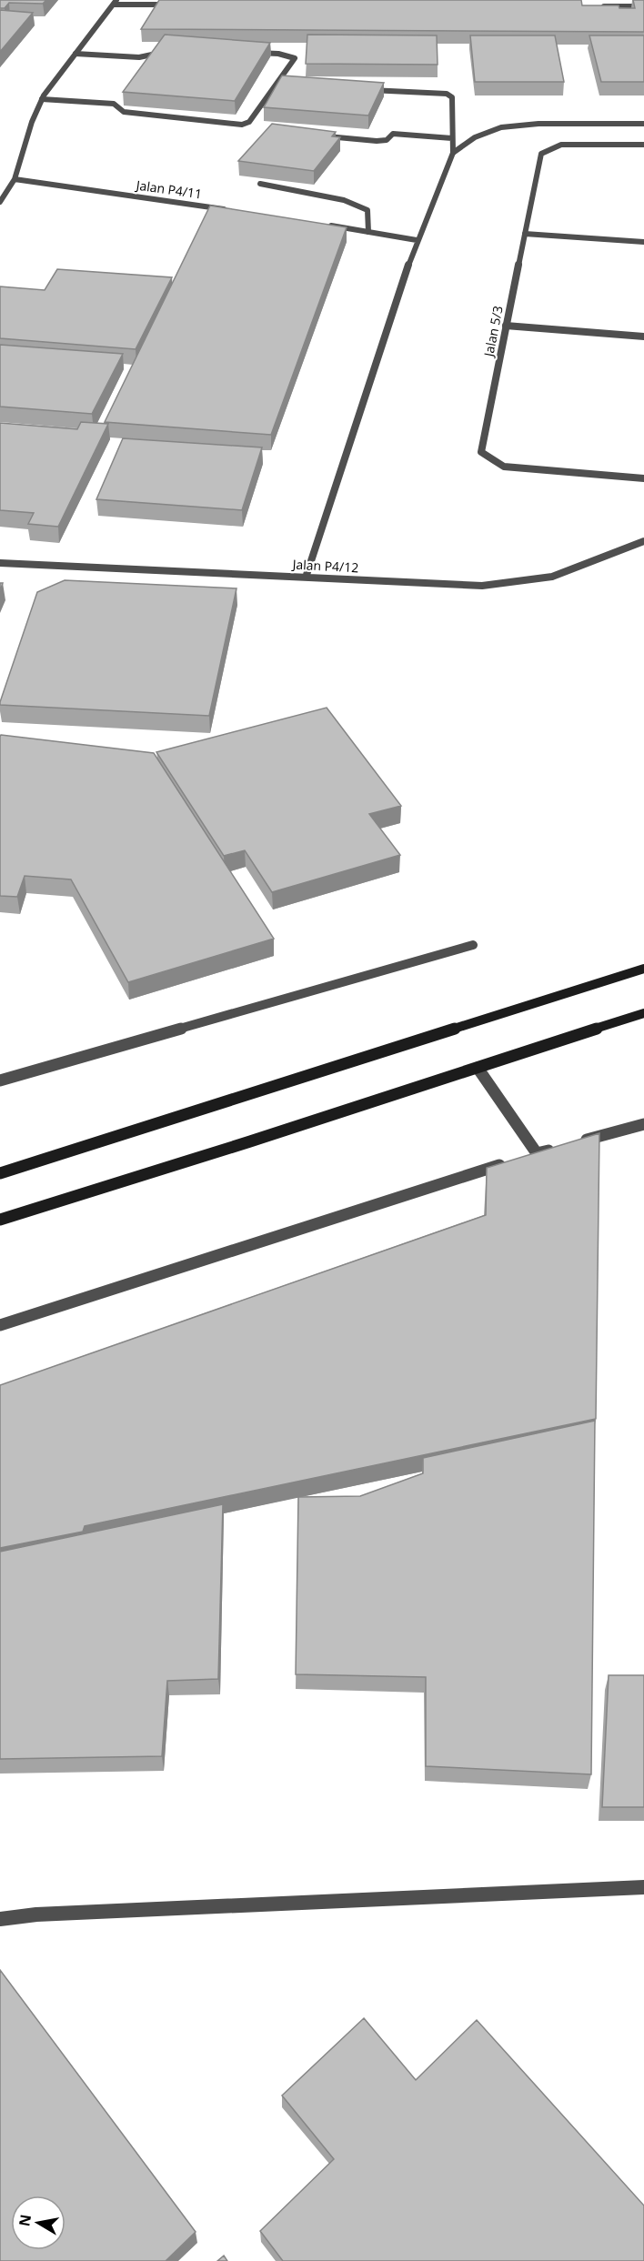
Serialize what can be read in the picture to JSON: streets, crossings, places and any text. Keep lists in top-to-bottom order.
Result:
{
  "streets": {
    "street": ["Jalan P4/11", "Jalan 5/3", "Jalan P4/12"]
  },
  "north": "left"
}
